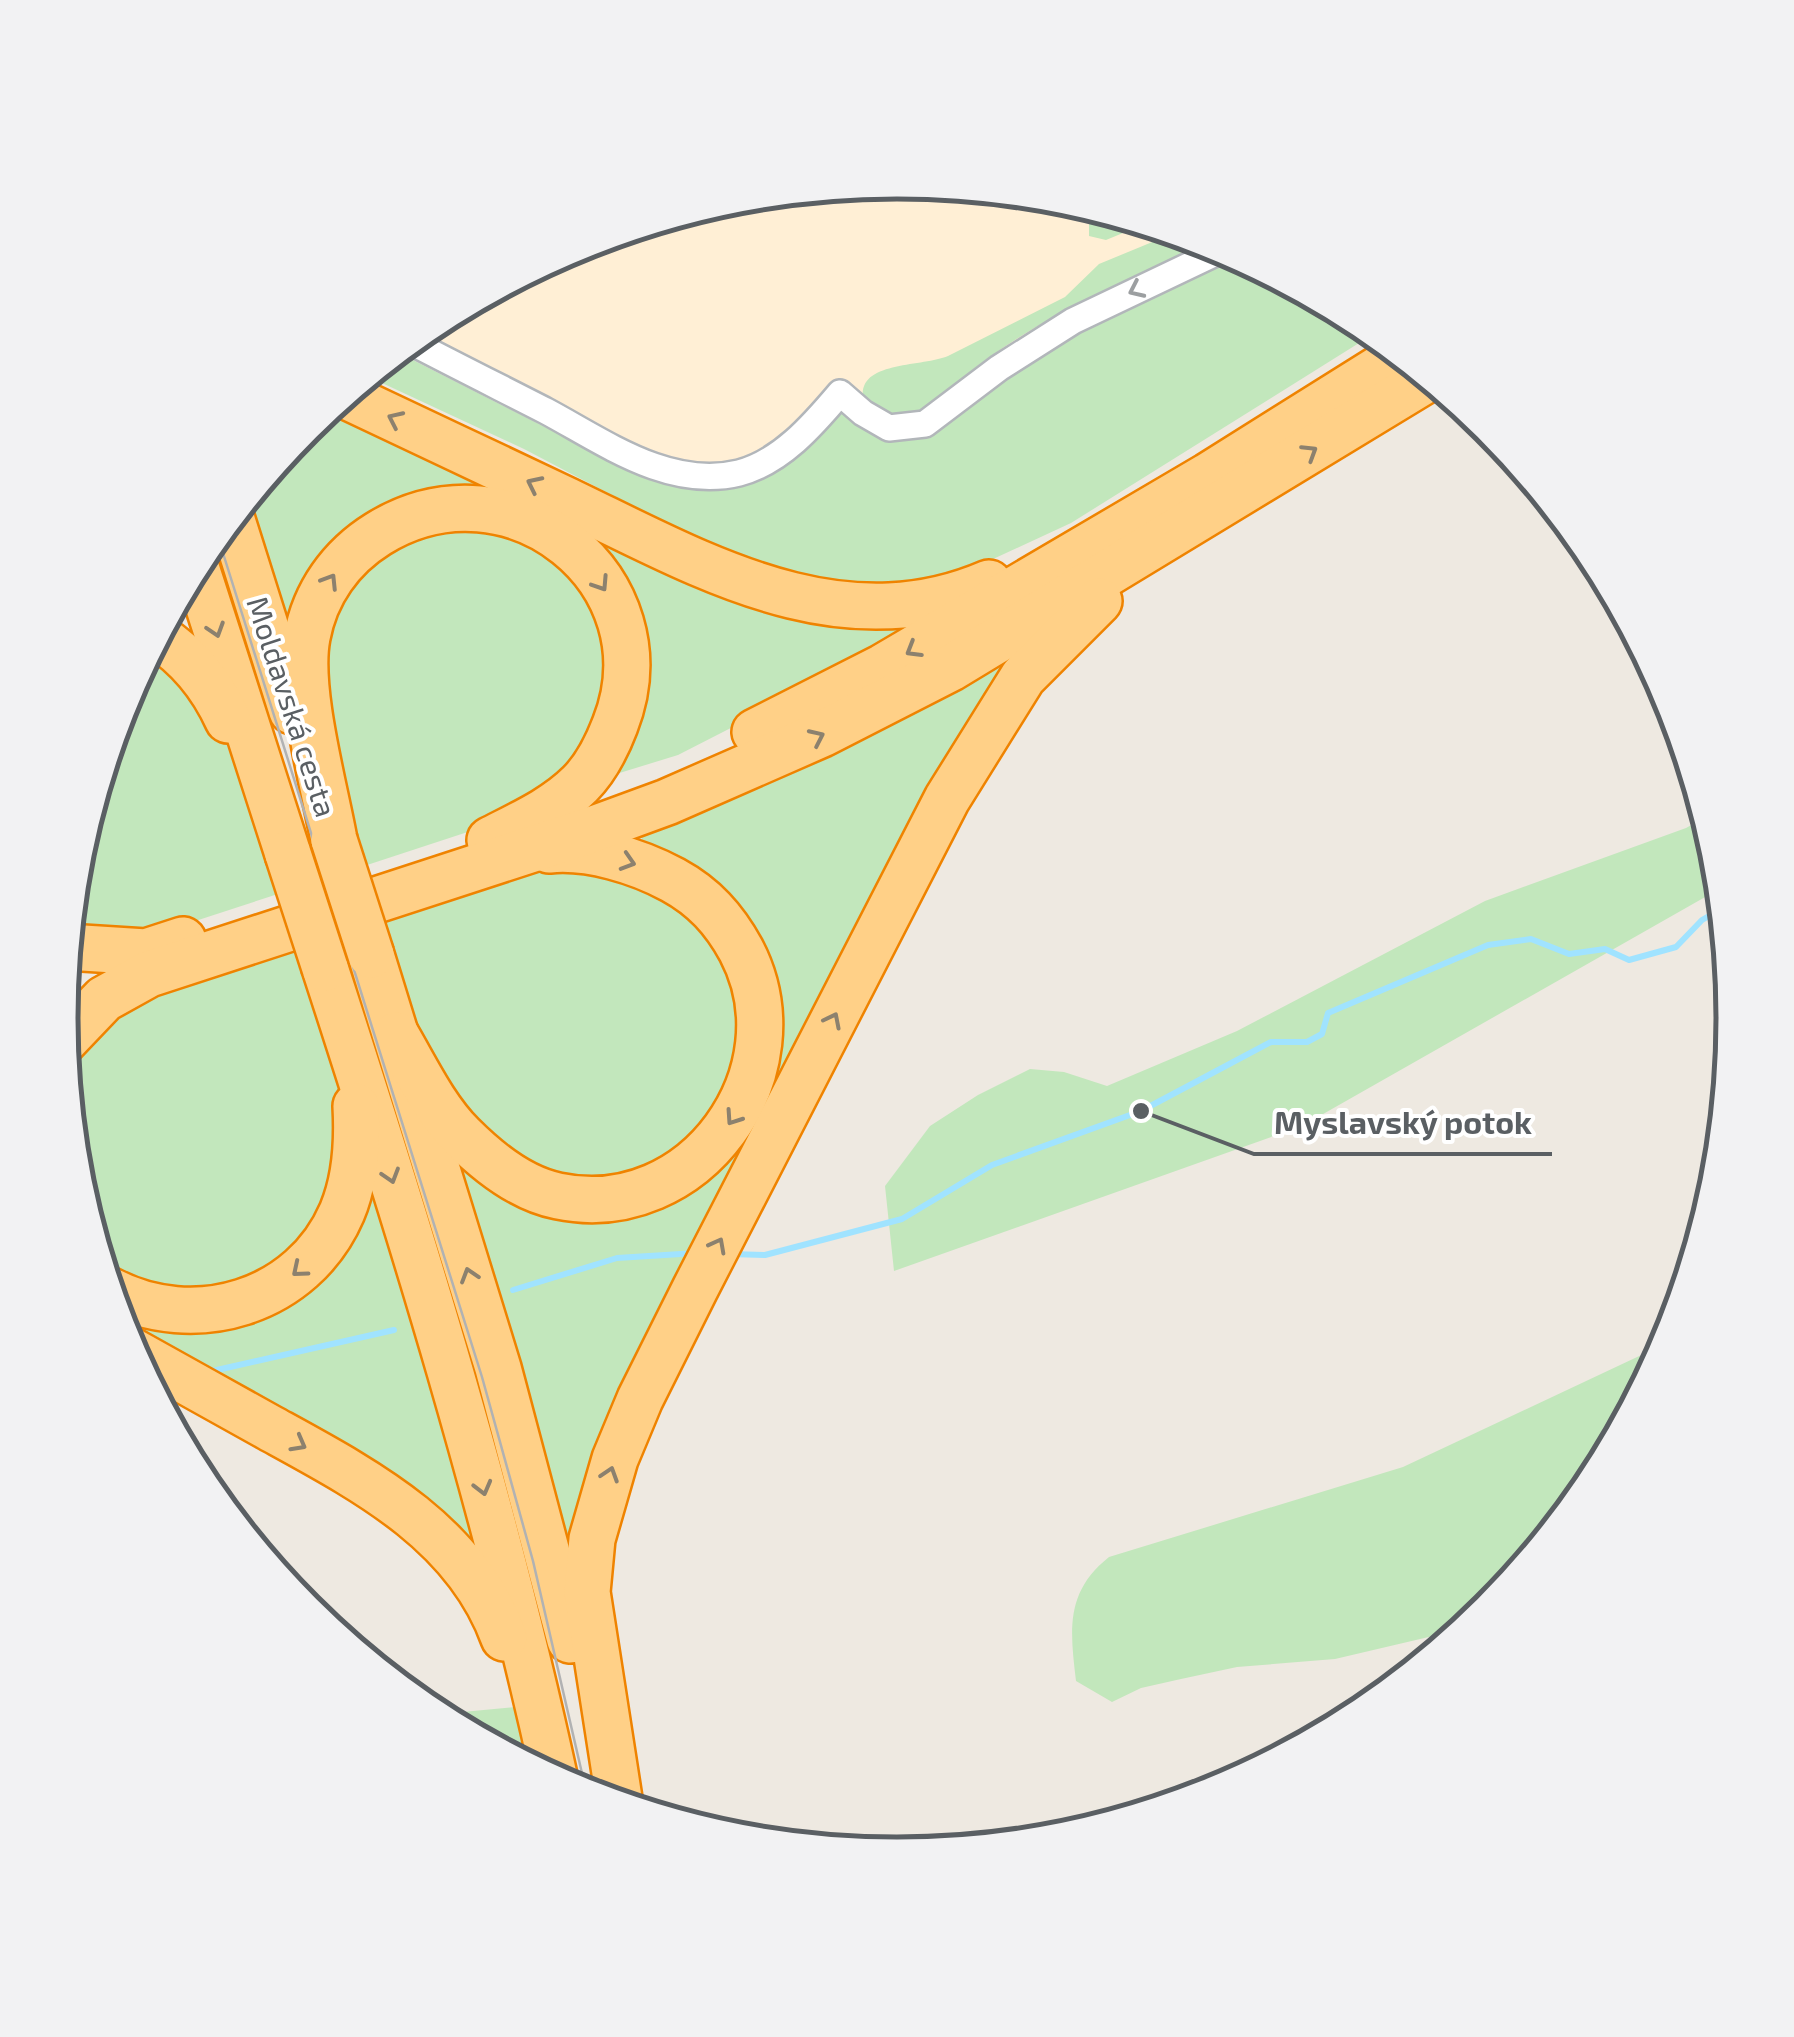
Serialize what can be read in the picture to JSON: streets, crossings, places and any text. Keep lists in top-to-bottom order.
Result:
{
  "streets": {
    "highway": ["Moldavská cesta"]
  },
  "places": ["Myslavský potok"]
}
